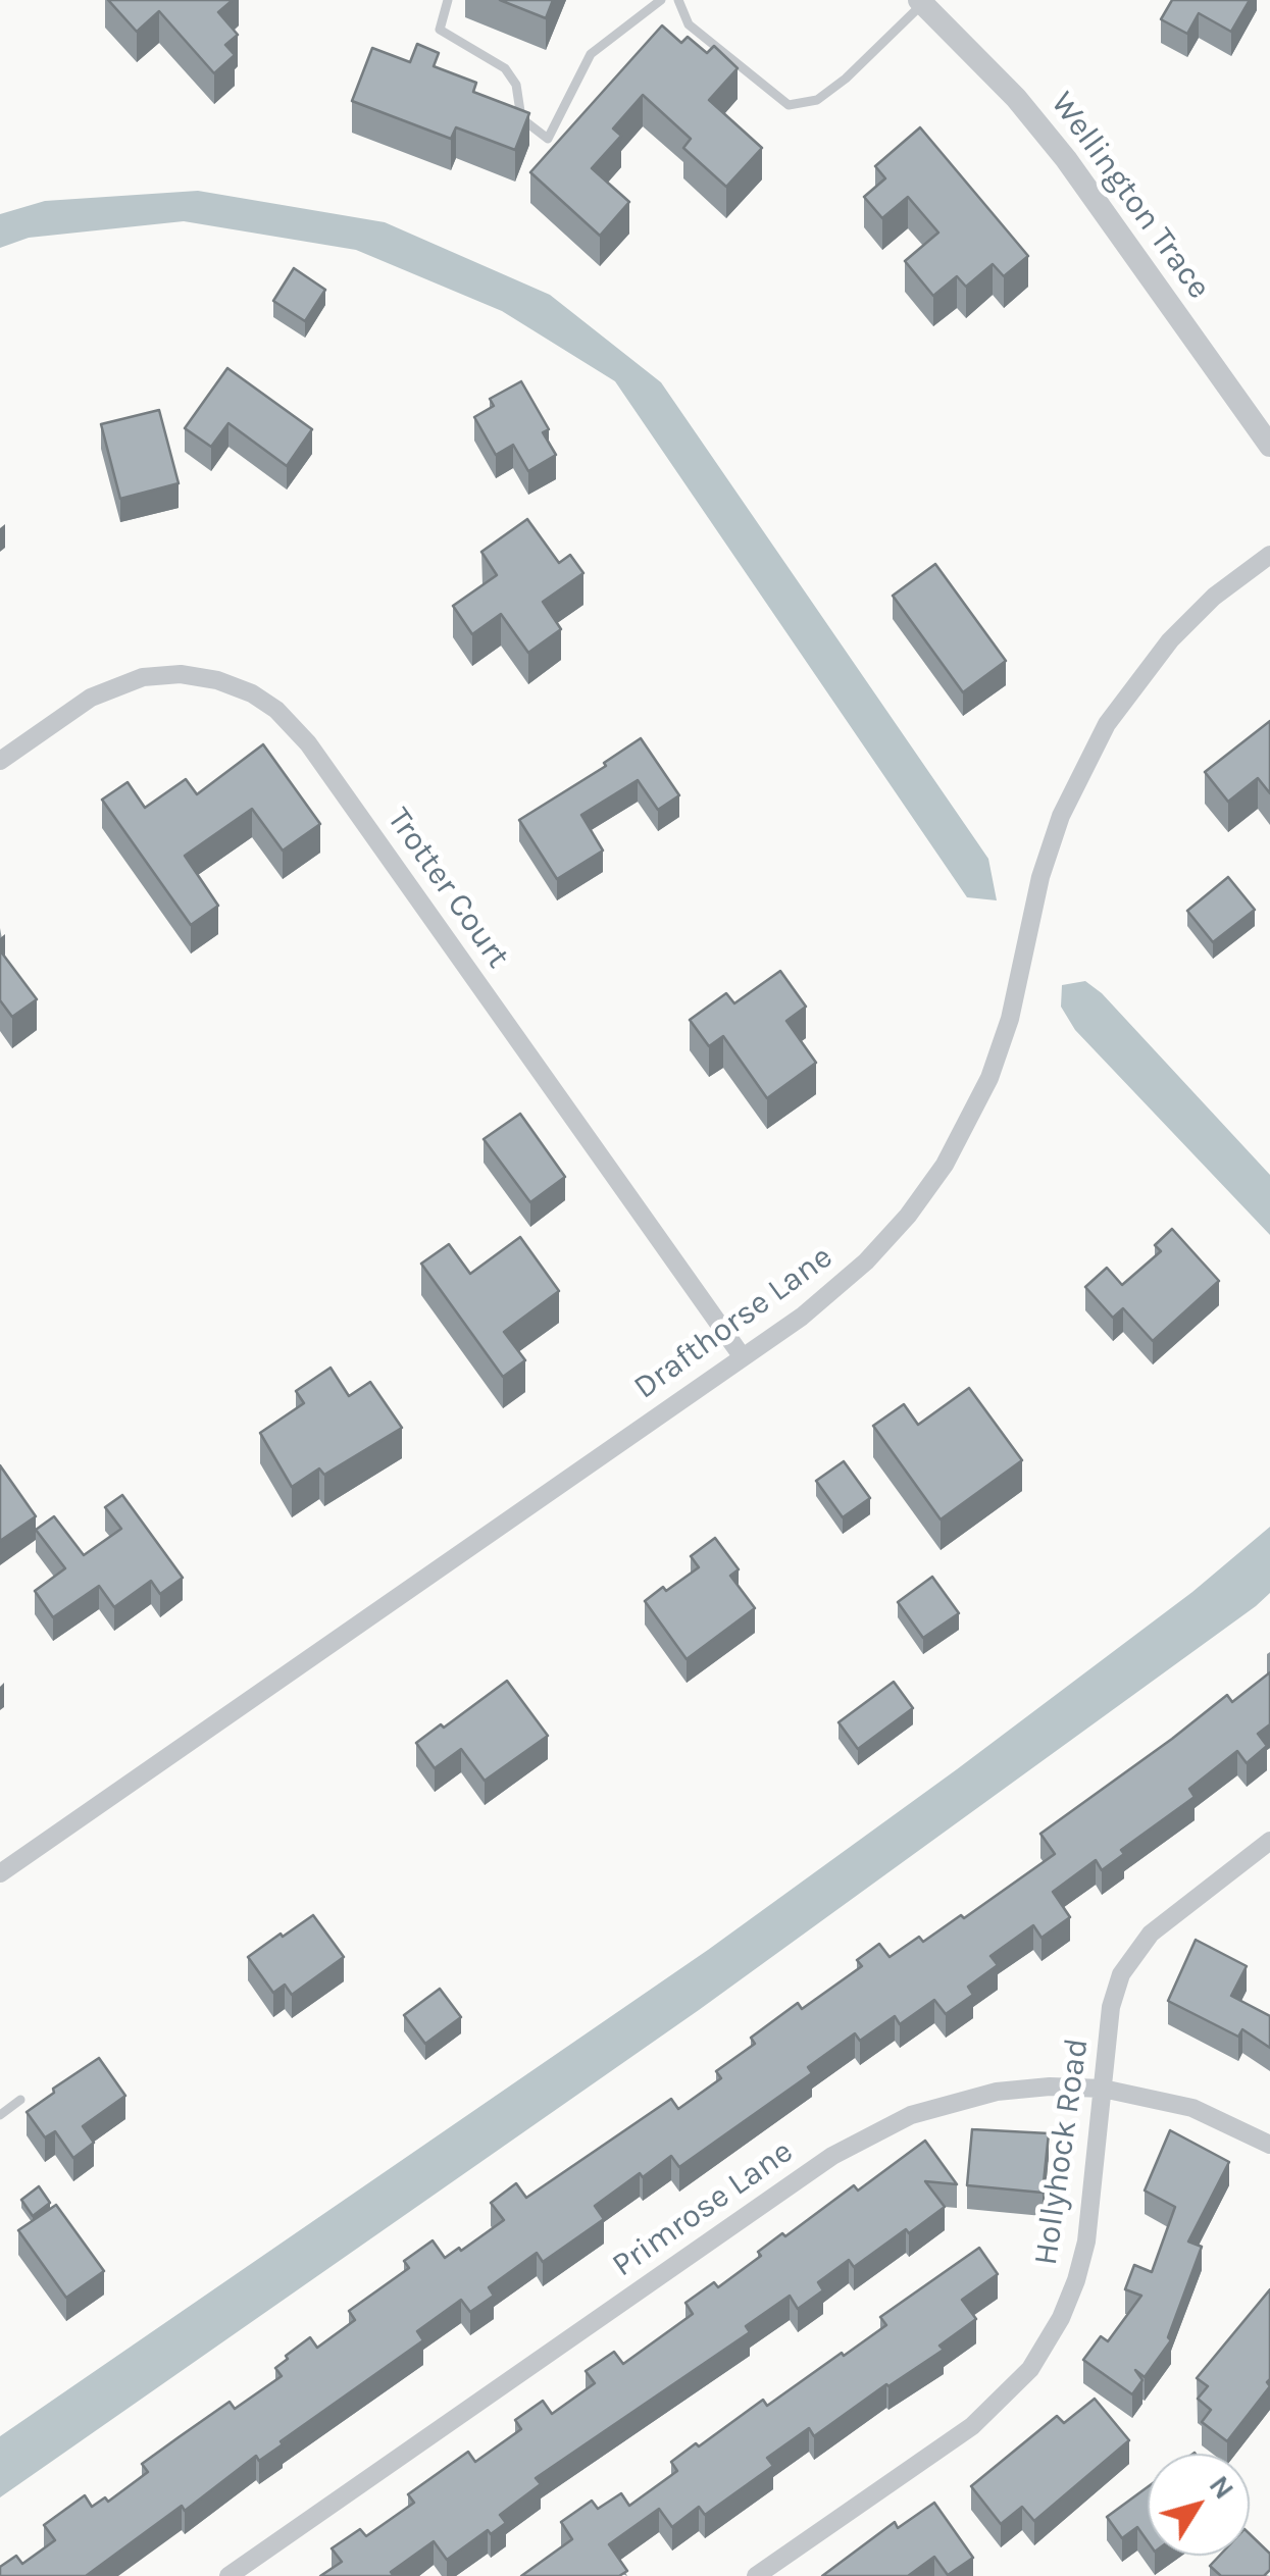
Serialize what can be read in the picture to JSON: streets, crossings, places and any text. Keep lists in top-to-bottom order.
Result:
{
  "streets": {
    "street": [
      "Wellington Trace",
      "Trotter Court",
      "Drafthorse Lane",
      "Hollyhock Road",
      "Primrose Lane"
    ]
  },
  "crossings": [
    ["Trotter Court", "Drafthorse Lane"],
    ["Hollyhock Road", "Primrose Lane"]
  ],
  "north": "top right"
}
